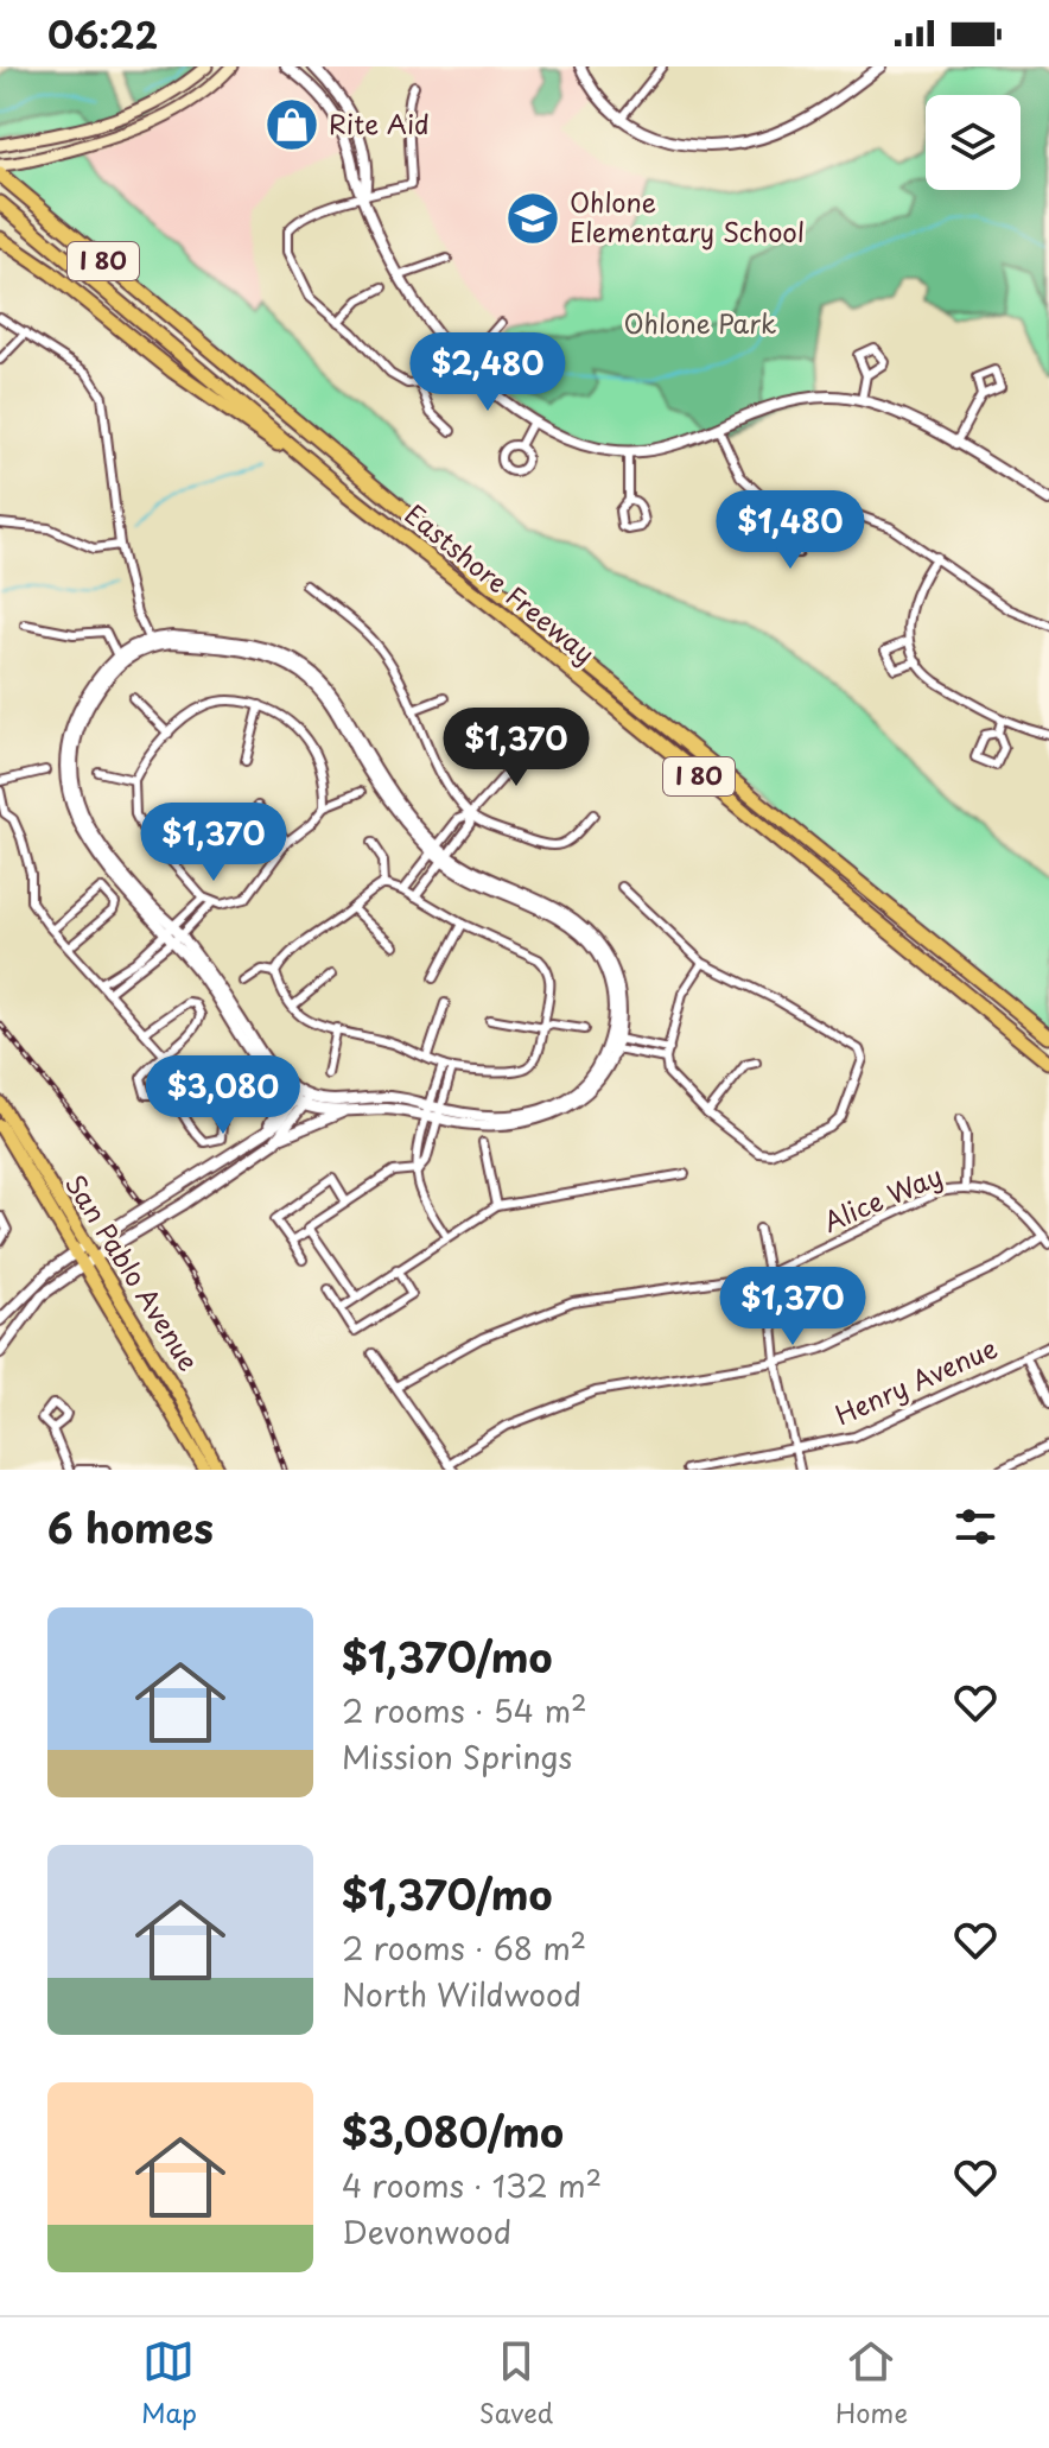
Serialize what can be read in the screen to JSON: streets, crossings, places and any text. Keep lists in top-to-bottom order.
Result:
{
  "streets": {
    "highway": ["I 80", "Eastshore Freeway"],
    "main road": ["San Pablo Avenue"],
    "street": ["Alice Way", "Henry Avenue"]
  },
  "parks": ["Ohlone Park"],
  "places": {
    "shop": ["Rite Aid"],
    "school or university": ["Ohlone Elementary School"]
  },
  "page": {
    "status": "06:22",
    "price": [
      "$2,480",
      "$1,480",
      "$1,370",
      "$1,370",
      "$3,080",
      "$1,370"
    ],
    "heading": "6 homes",
    "list": [
      {
        "name": "$1,370/mo",
        "note": "2 rooms · 54 m² · Mission Springs"
      },
      {
        "name": "$1,370/mo",
        "note": "2 rooms · 68 m² · North Wildwood"
      },
      {
        "name": "$3,080/mo",
        "note": "4 rooms · 132 m² · Devonwood"
      }
    ],
    "tabs": ["Map", "Saved", "Home"]
  }
}
